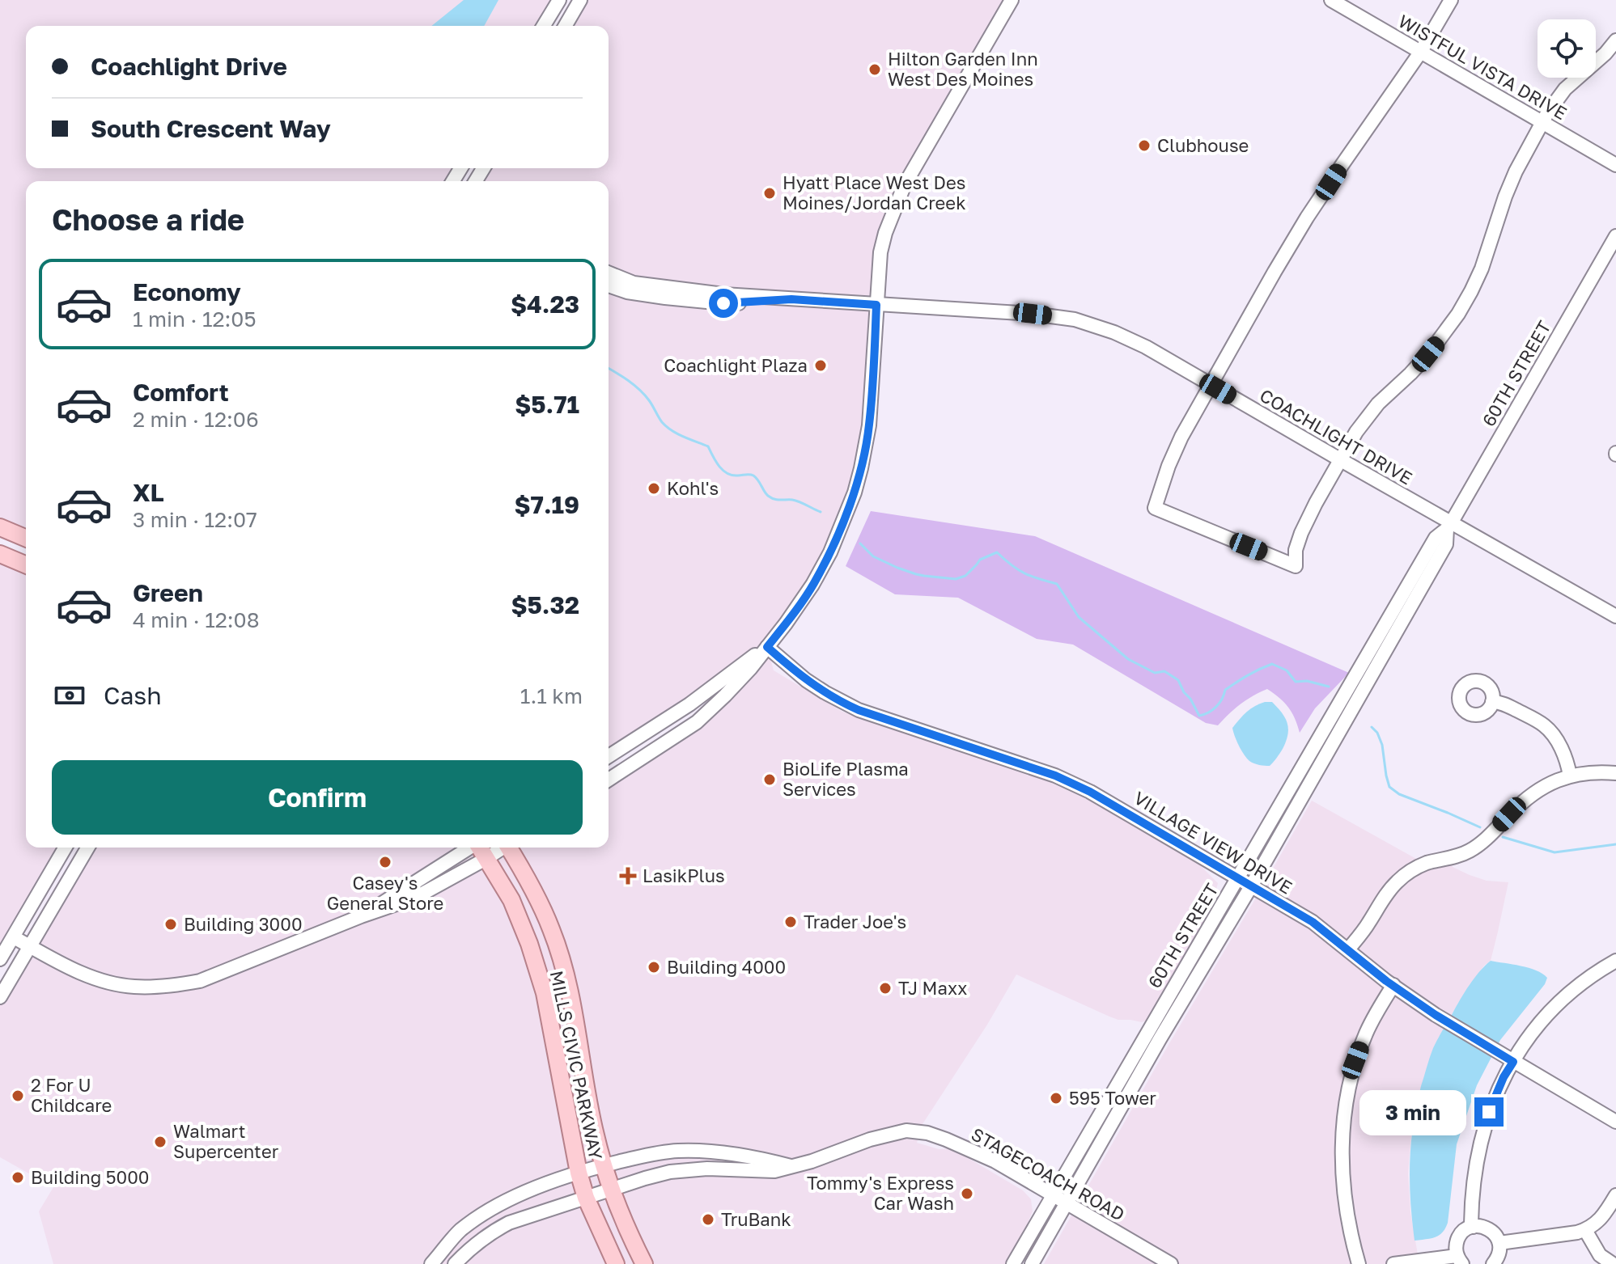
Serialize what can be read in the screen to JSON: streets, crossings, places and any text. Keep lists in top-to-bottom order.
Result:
{
  "streets": {
    "main road": ["MILLS CIVIC PARKWAY"],
    "street": [
      "WISTFUL VISTA DRIVE",
      "60TH STREET",
      "COACHLIGHT DRIVE",
      "VILLAGE VIEW DRIVE",
      "STAGECOACH ROAD"
    ]
  },
  "crossings": [
    ["60TH STREET", "COACHLIGHT DRIVE"],
    ["60TH STREET", "VILLAGE VIEW DRIVE"],
    ["60TH STREET", "STAGECOACH ROAD"],
    ["MILLS CIVIC PARKWAY", "STAGECOACH ROAD"]
  ],
  "places": {
    "other": [
      "Hilton Garden Inn West Des Moines",
      "Clubhouse",
      "Hyatt Place West Des Moines/Jordan Creek",
      "Coachlight Plaza",
      "Kohl's",
      "BioLife Plasma Services",
      "Casey's General Store",
      "Trader Joe's",
      "Building 3000",
      "Building 4000",
      "TJ Maxx",
      "2 For U Childcare",
      "595 Tower",
      "Walmart Supercenter",
      "Building 5000",
      "Tommy's Express Car Wash",
      "TruBank"
    ],
    "health": ["LasikPlus"]
  },
  "page": {
    "banner": ["Coachlight Drive", "South Crescent Way"],
    "heading": "Choose a ride",
    "list": [
      {
        "name": "Economy",
        "note": "1 min · 12:05",
        "value": "$4.23"
      },
      {
        "name": "Comfort",
        "note": "2 min · 12:06",
        "value": "$5.71"
      },
      {
        "name": "XL",
        "note": "3 min · 12:07",
        "value": "$7.19"
      },
      {
        "name": "Green",
        "note": "4 min · 12:08",
        "value": "$5.32"
      }
    ],
    "pay": ["Cash", "1.1 km"],
    "buttons": "Confirm",
    "bubble": "3 min"
  }
}
